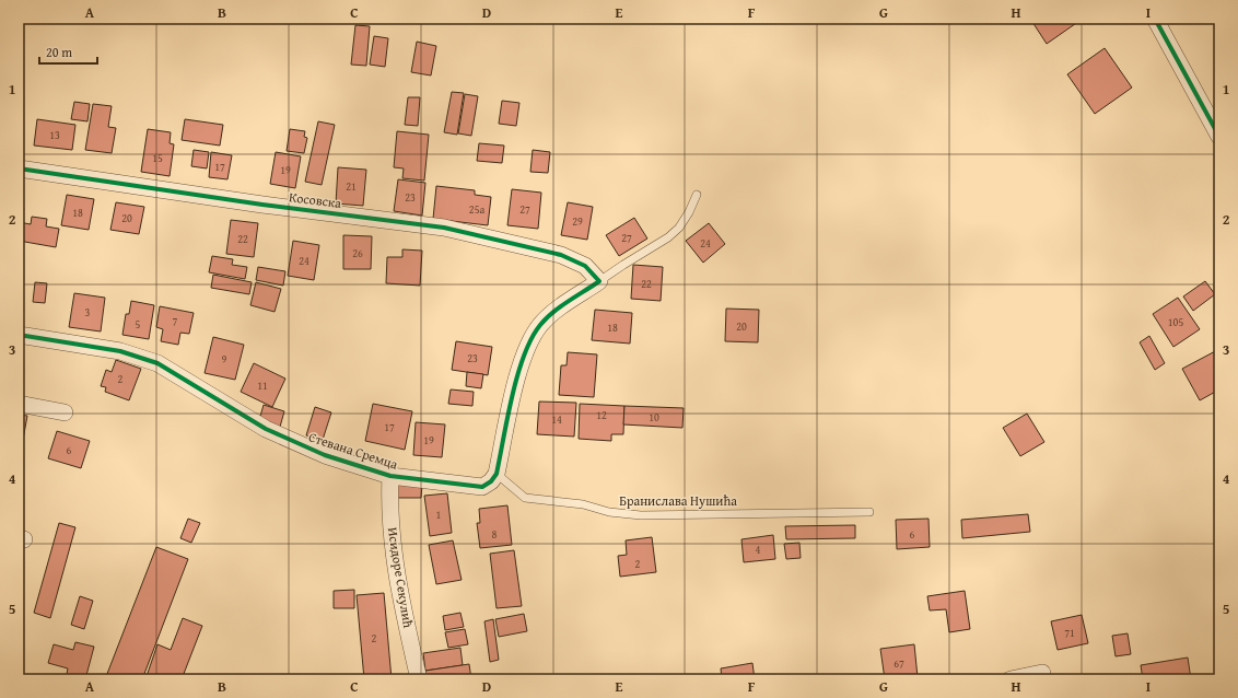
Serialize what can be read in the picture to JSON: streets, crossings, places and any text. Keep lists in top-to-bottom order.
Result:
{
  "streets": {
    "street": ["Косовска", "Стевана Сремца", "Исидоре Секулић"],
    "lane": ["Бранислава Нушића"]
  },
  "crossings": [
    ["Стевана Сремца", "Бранислава Нушића"],
    ["Стевана Сремца", "Исидоре Секулић"]
  ],
  "house_numbers": [
    "13",
    "15",
    "17",
    "19",
    "21",
    "23",
    "25a",
    "27",
    "18",
    "20",
    "29",
    "27",
    "22",
    "24",
    "26",
    "24",
    "22",
    "3",
    "7",
    "105",
    "5",
    "20",
    "18",
    "23",
    "9",
    "2",
    "11",
    "12",
    "10",
    "14",
    "17",
    "19",
    "6",
    "1",
    "8",
    "6",
    "4",
    "2",
    "71",
    "2",
    "67"
  ],
  "scale_bar": "20 m",
  "grid": {
    "columns": [
      "A",
      "B",
      "C",
      "D",
      "E",
      "F",
      "G",
      "H",
      "I"
    ],
    "rows": [
      "1",
      "2",
      "3",
      "4",
      "5"
    ]
  }
}
